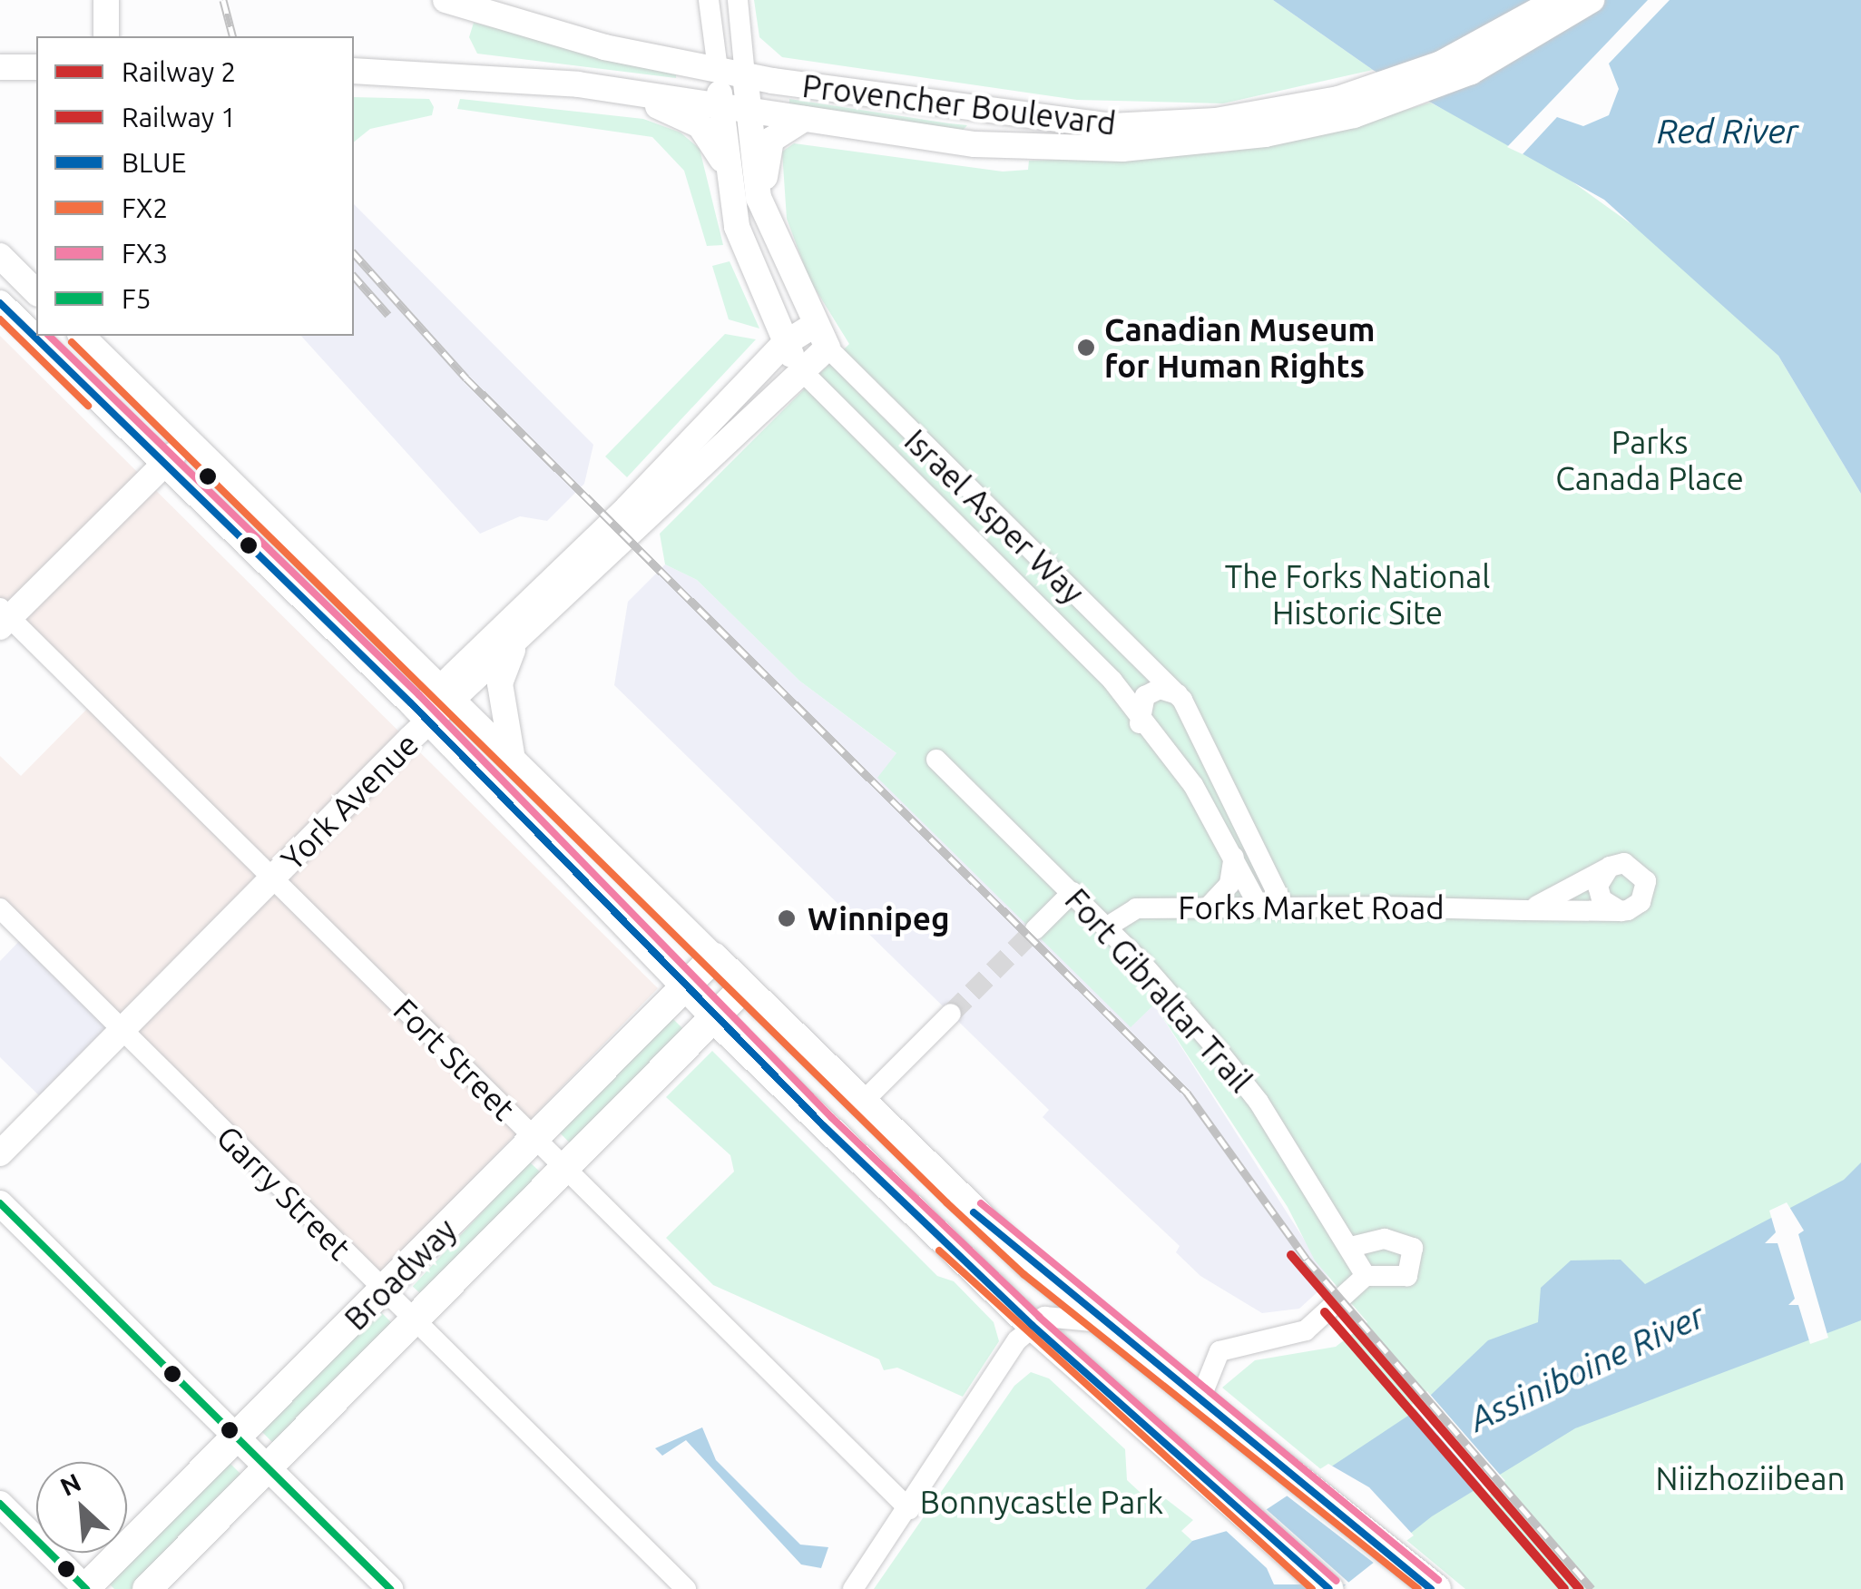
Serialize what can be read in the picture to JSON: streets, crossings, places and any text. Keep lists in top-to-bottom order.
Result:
{
  "streets": {
    "highway": ["Broadway"],
    "main road": ["Provencher Boulevard", "Israel Asper Way", "York Avenue"],
    "street": [
      "Forks Market Road",
      "Fort Gibraltar Trail",
      "Fort Street",
      "Garry Street"
    ]
  },
  "crossings": [
    ["Provencher Boulevard", "Israel Asper Way"],
    ["Israel Asper Way", "York Avenue"],
    ["Israel Asper Way", "Forks Market Road"],
    ["York Avenue", "Fort Street"],
    ["York Avenue", "Garry Street"],
    ["Forks Market Road", "Fort Gibraltar Trail"],
    ["Fort Street", "Broadway"],
    ["Garry Street", "Broadway"]
  ],
  "water": ["Red River", "Assiniboine River"],
  "parks": [
    "Parks Canada Place",
    "The Forks National Historic Site",
    "Niizhoziibean",
    "Bonnycastle Park"
  ],
  "places": ["Canadian Museum for Human Rights", "Winnipeg"],
  "lines": [
    "transit line BLUE",
    "transit line FX2",
    "transit line FX3",
    "transit line F5",
    "rail line 2",
    "rail line 1"
  ],
  "legend": [
    "Railway 2",
    "Railway 1",
    "BLUE",
    "FX2",
    "FX3",
    "F5"
  ],
  "north": "top left"
}
